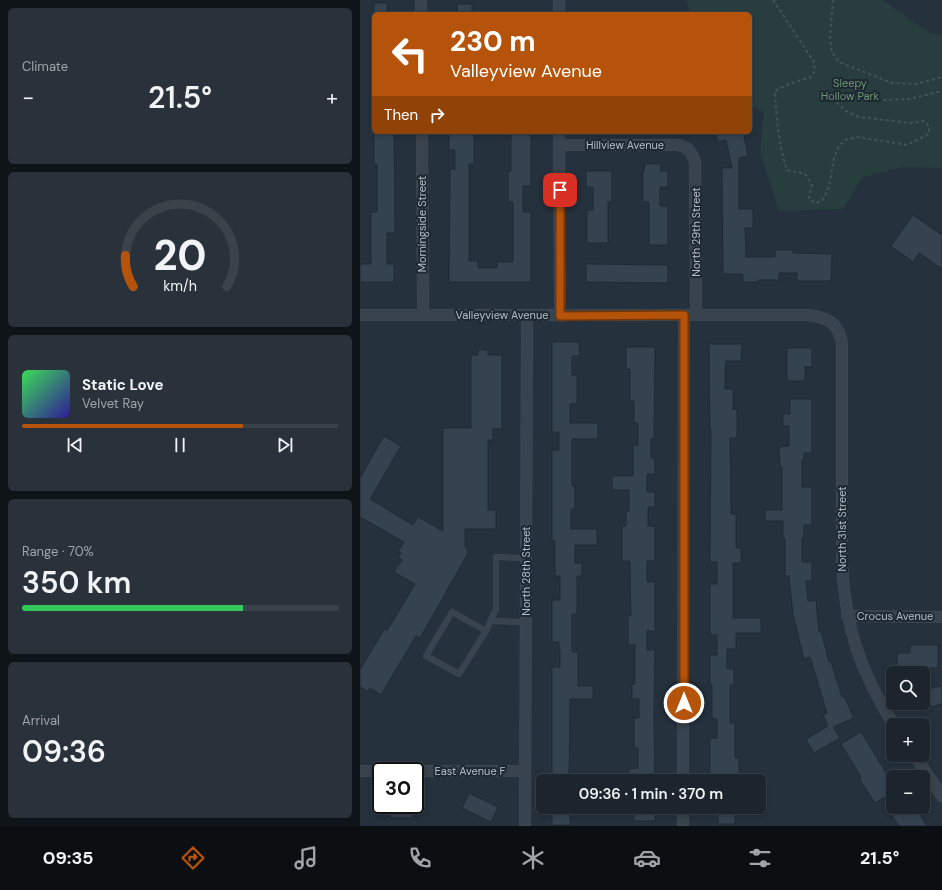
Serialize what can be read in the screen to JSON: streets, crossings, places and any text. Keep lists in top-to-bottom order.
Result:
{
  "streets": {
    "street": [
      "Hillview Avenue",
      "Morningside Street",
      "North 29th Street",
      "Valleyview Avenue",
      "North 31st Street",
      "North 28th Street",
      "Crocus Avenue",
      "East Avenue F"
    ]
  },
  "crossings": [
    ["Hillview Avenue", "North 29th Street"],
    ["Morningside Street", "Valleyview Avenue"],
    ["North 29th Street", "Valleyview Avenue"],
    ["Valleyview Avenue", "North 31st Street"],
    ["Valleyview Avenue", "North 28th Street"],
    ["North 31st Street", "Crocus Avenue"],
    ["North 28th Street", "East Avenue F"]
  ],
  "parks": ["Sleepy Hollow Park"],
  "page": {
    "tile": [
      "Climate",
      ["Range · 70%", "350 km"],
      ["Arrival", "09:36"]
    ],
    "turn": ["230 m", "Valleyview Avenue"],
    "heat": ["−", "21.5°", "+"],
    "then": "Then",
    "song": ["Static Love", "Velvet Ray"],
    "map_buttons": ["+", "−"],
    "limit": "30",
    "trip": "09:36 · 1 min · 370 m",
    "tabs": ["09:35", "21.5°"],
    "gauge": ["20", "km/h"]
  }
}
